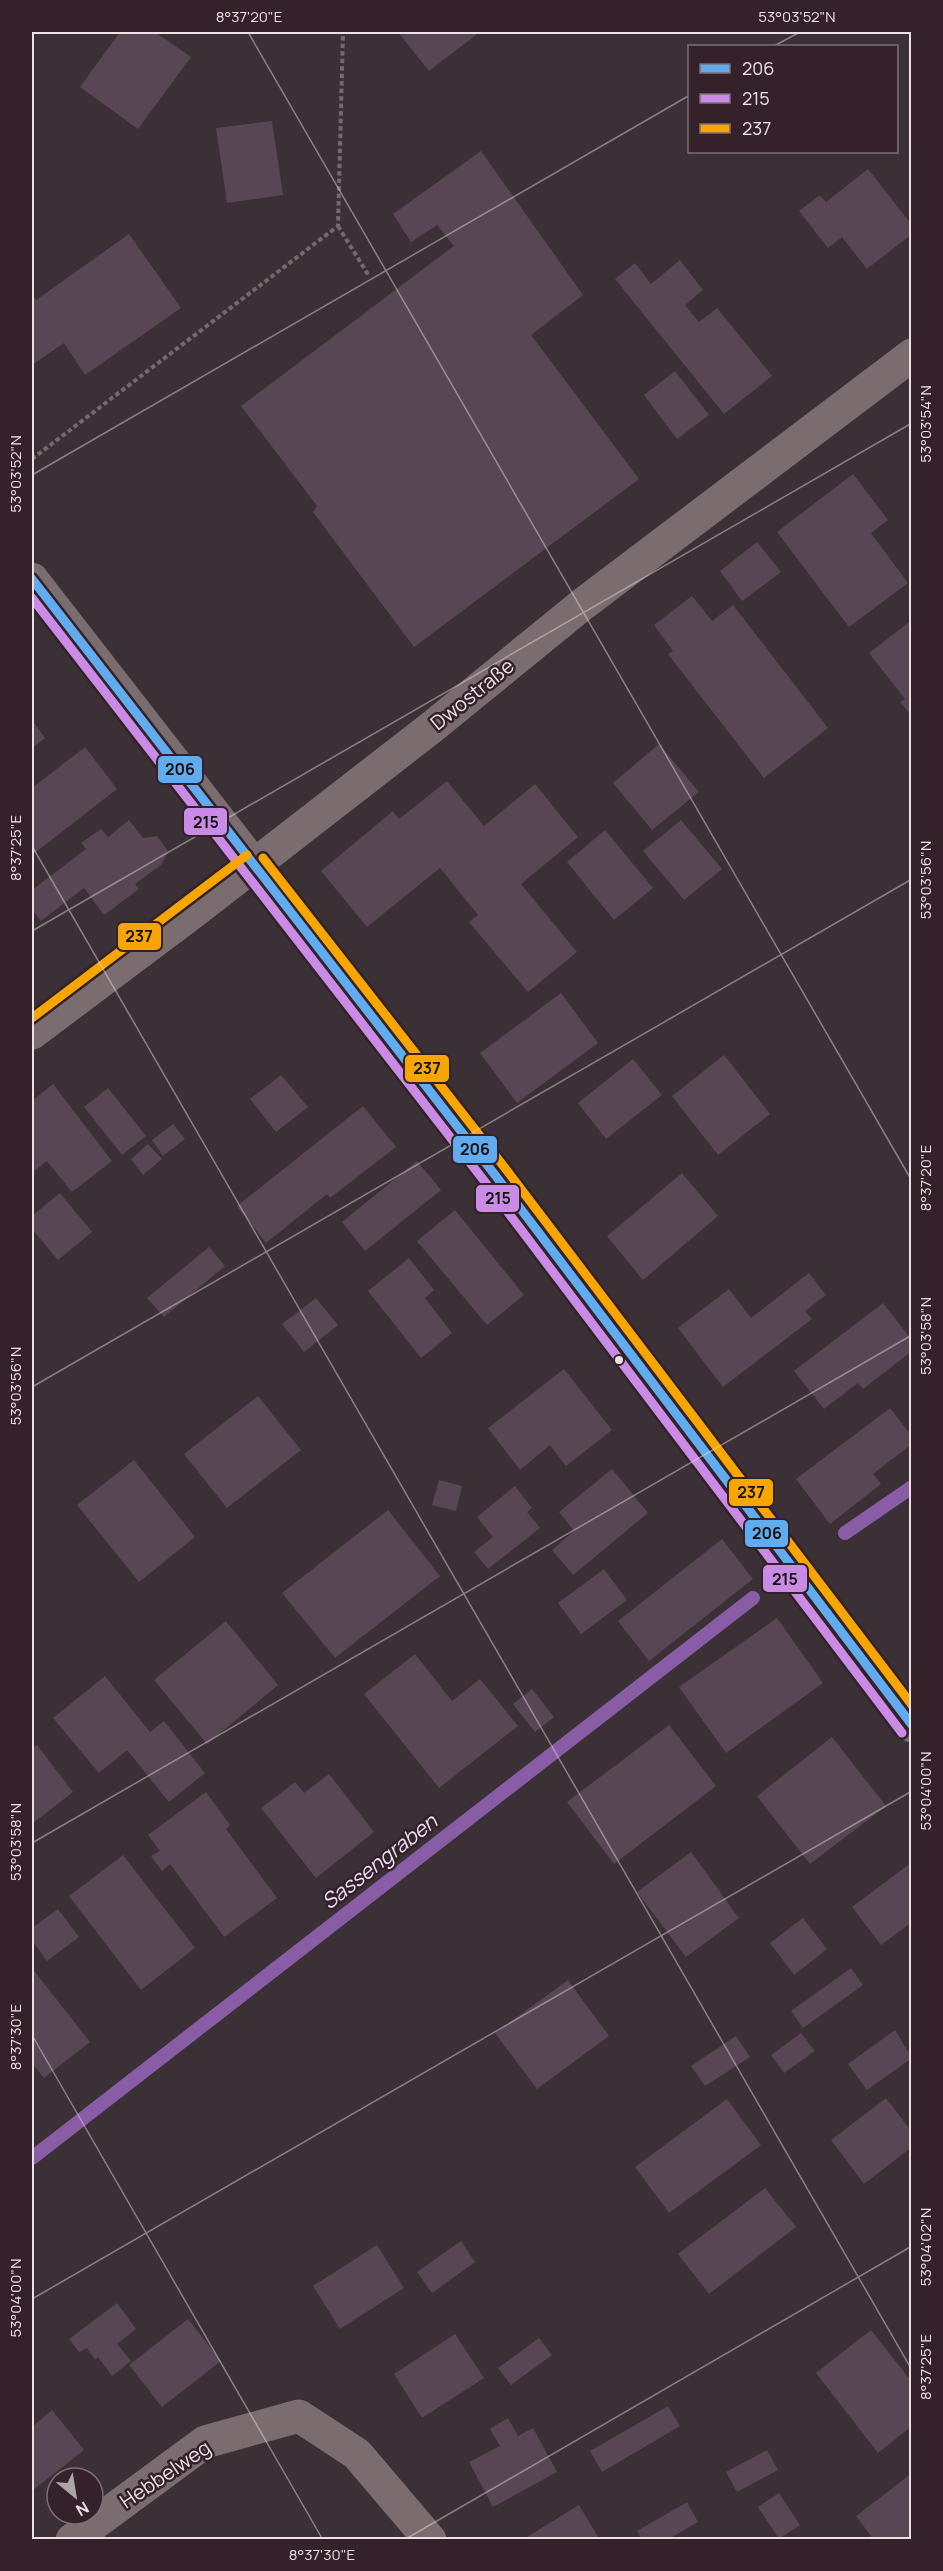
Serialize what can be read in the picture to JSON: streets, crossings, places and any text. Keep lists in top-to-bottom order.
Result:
{
  "streets": {
    "street": ["Dwostraße", "Hebbelweg"]
  },
  "water": ["Sassengraben"],
  "lines": ["transit line 206", "transit line 215", "transit line 237"],
  "legend": ["206", "215", "237"],
  "north": "bottom right",
  "coordinates": [
    "8°37'20\"E",
    "53°03'52\"N",
    "53°03'54\"N",
    "8°37'25\"E",
    "53°03'56\"N",
    "53°03'58\"N",
    "53°04'00\"N",
    "8°37'30\"E",
    "53°04'02\"N"
  ]
}
